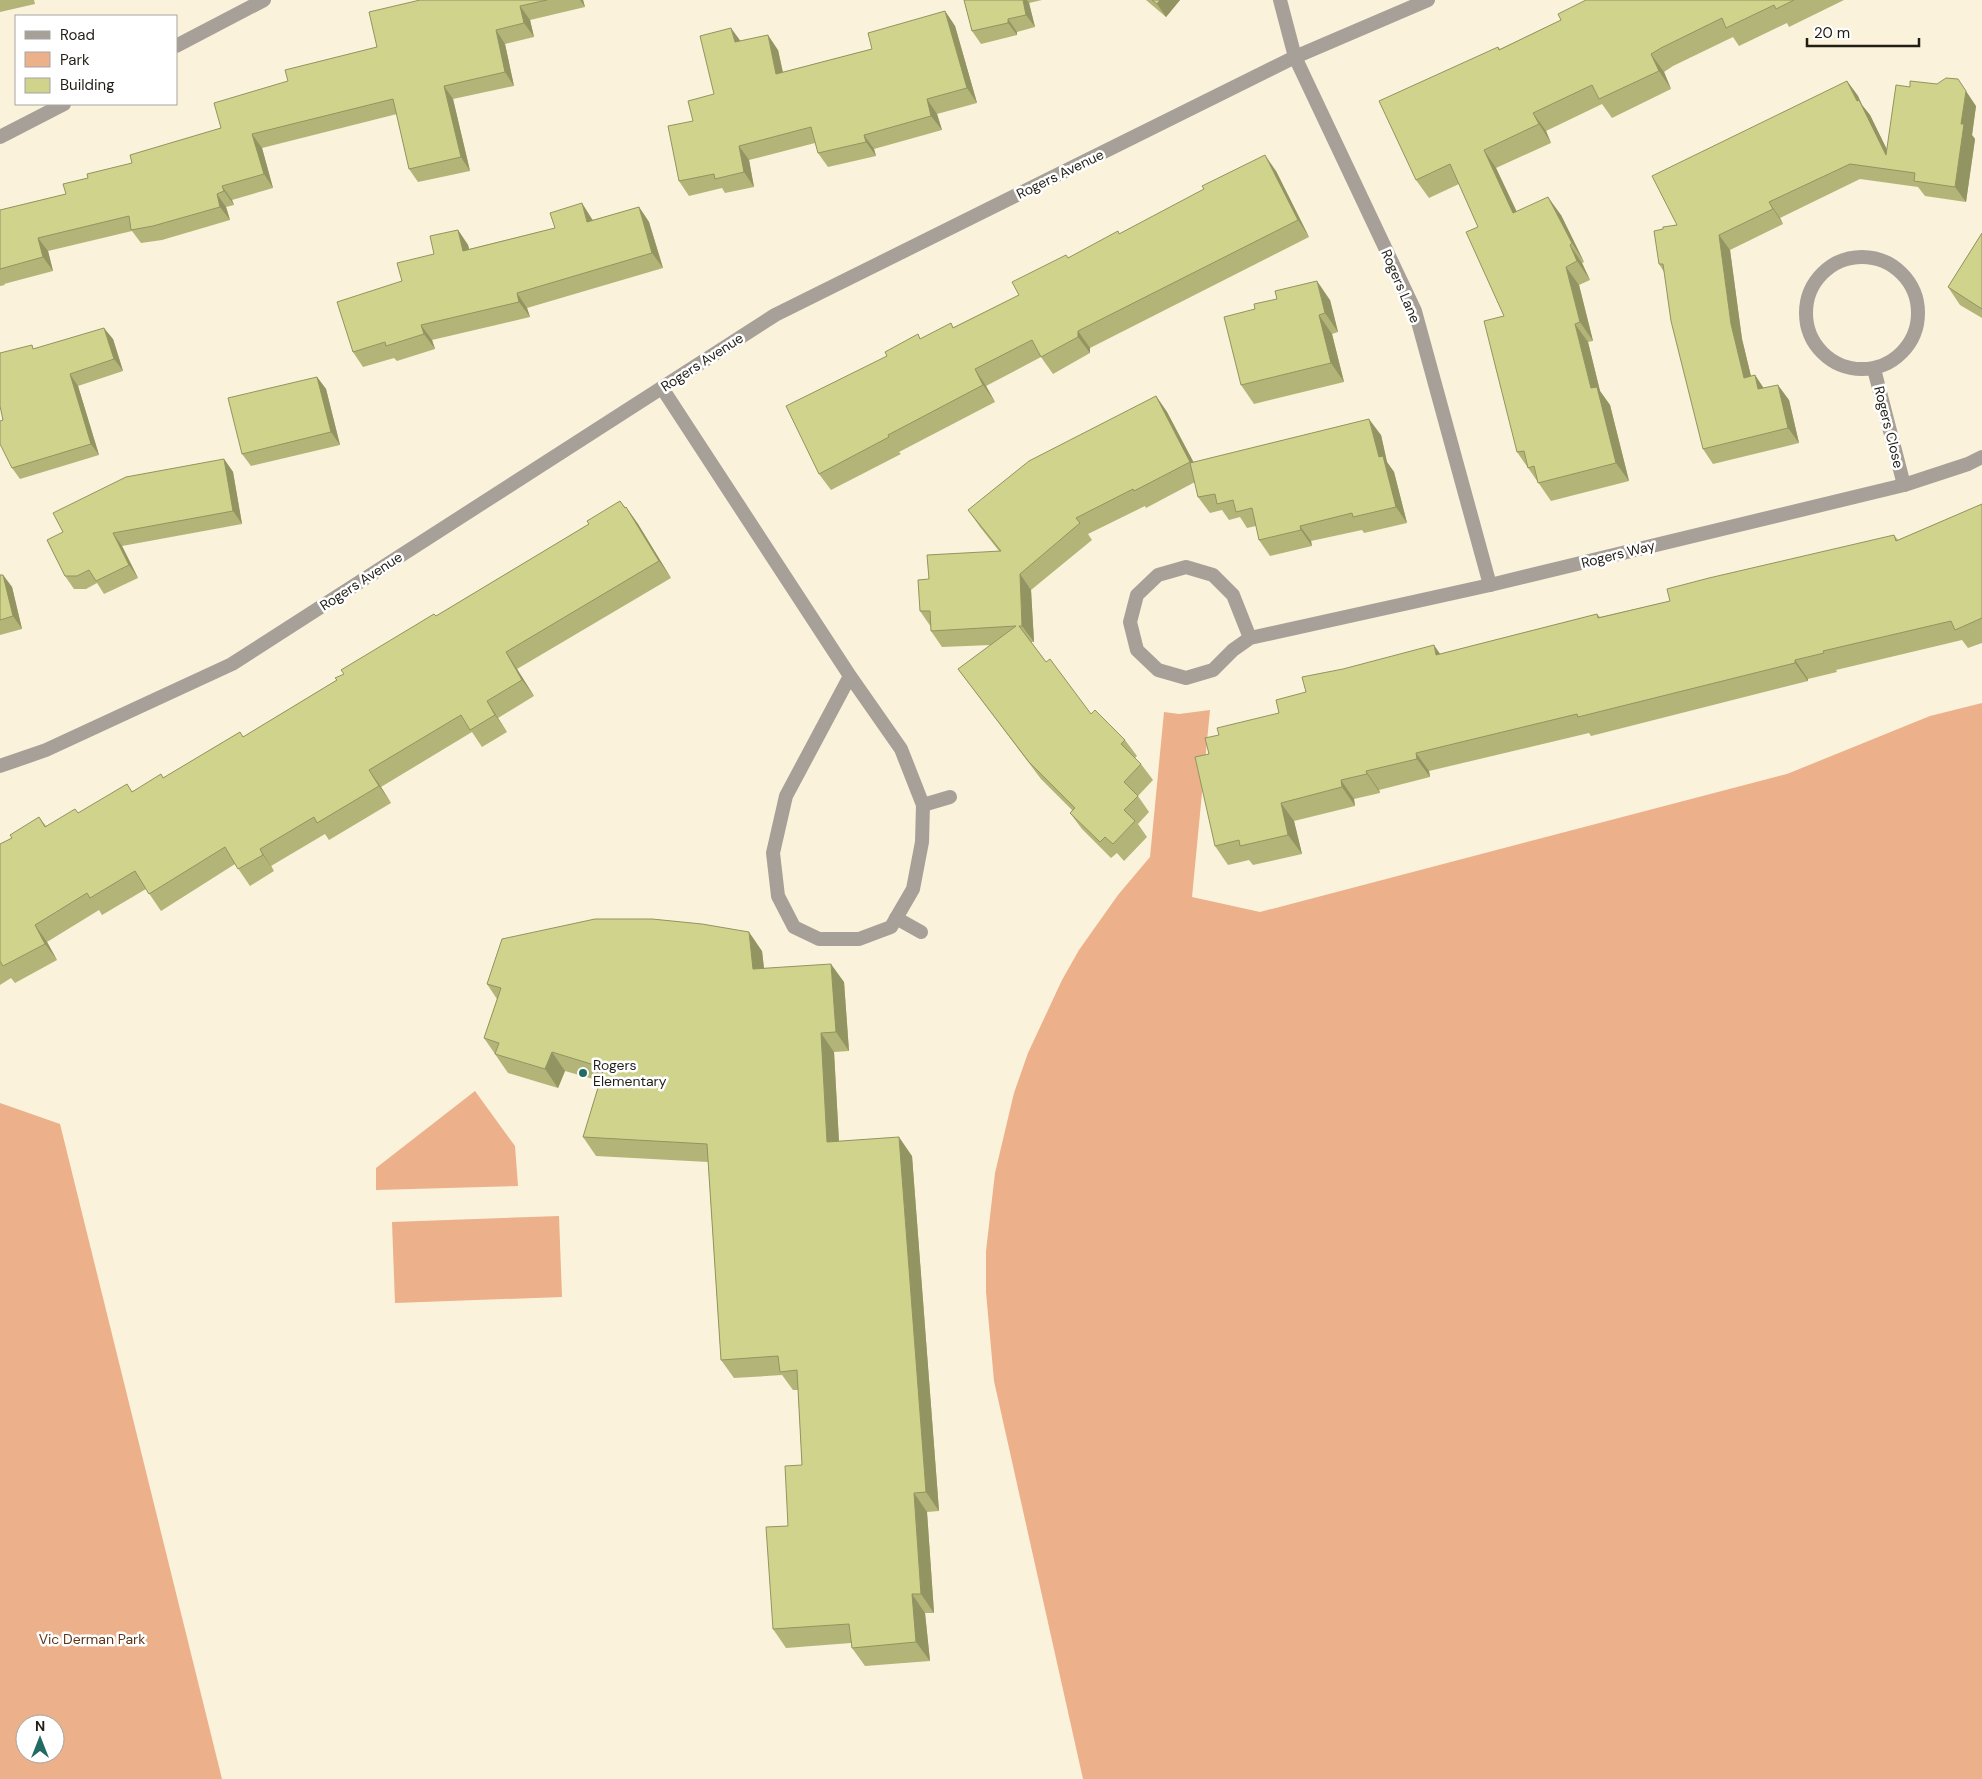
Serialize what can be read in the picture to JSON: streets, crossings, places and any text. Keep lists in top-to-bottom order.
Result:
{
  "streets": {
    "street": [
      "Rogers Avenue",
      "Rogers Lane",
      "Rogers Close",
      "Rogers Way"
    ]
  },
  "crossings": [
    ["Rogers Avenue", "Rogers Lane"],
    ["Rogers Lane", "Rogers Way"],
    ["Rogers Close", "Rogers Way"]
  ],
  "parks": ["Vic Derman Park"],
  "places": ["Rogers Elementary"],
  "legend": ["Road", "Park", "Building"],
  "scale_bar": "20 m",
  "north": "top"
}
